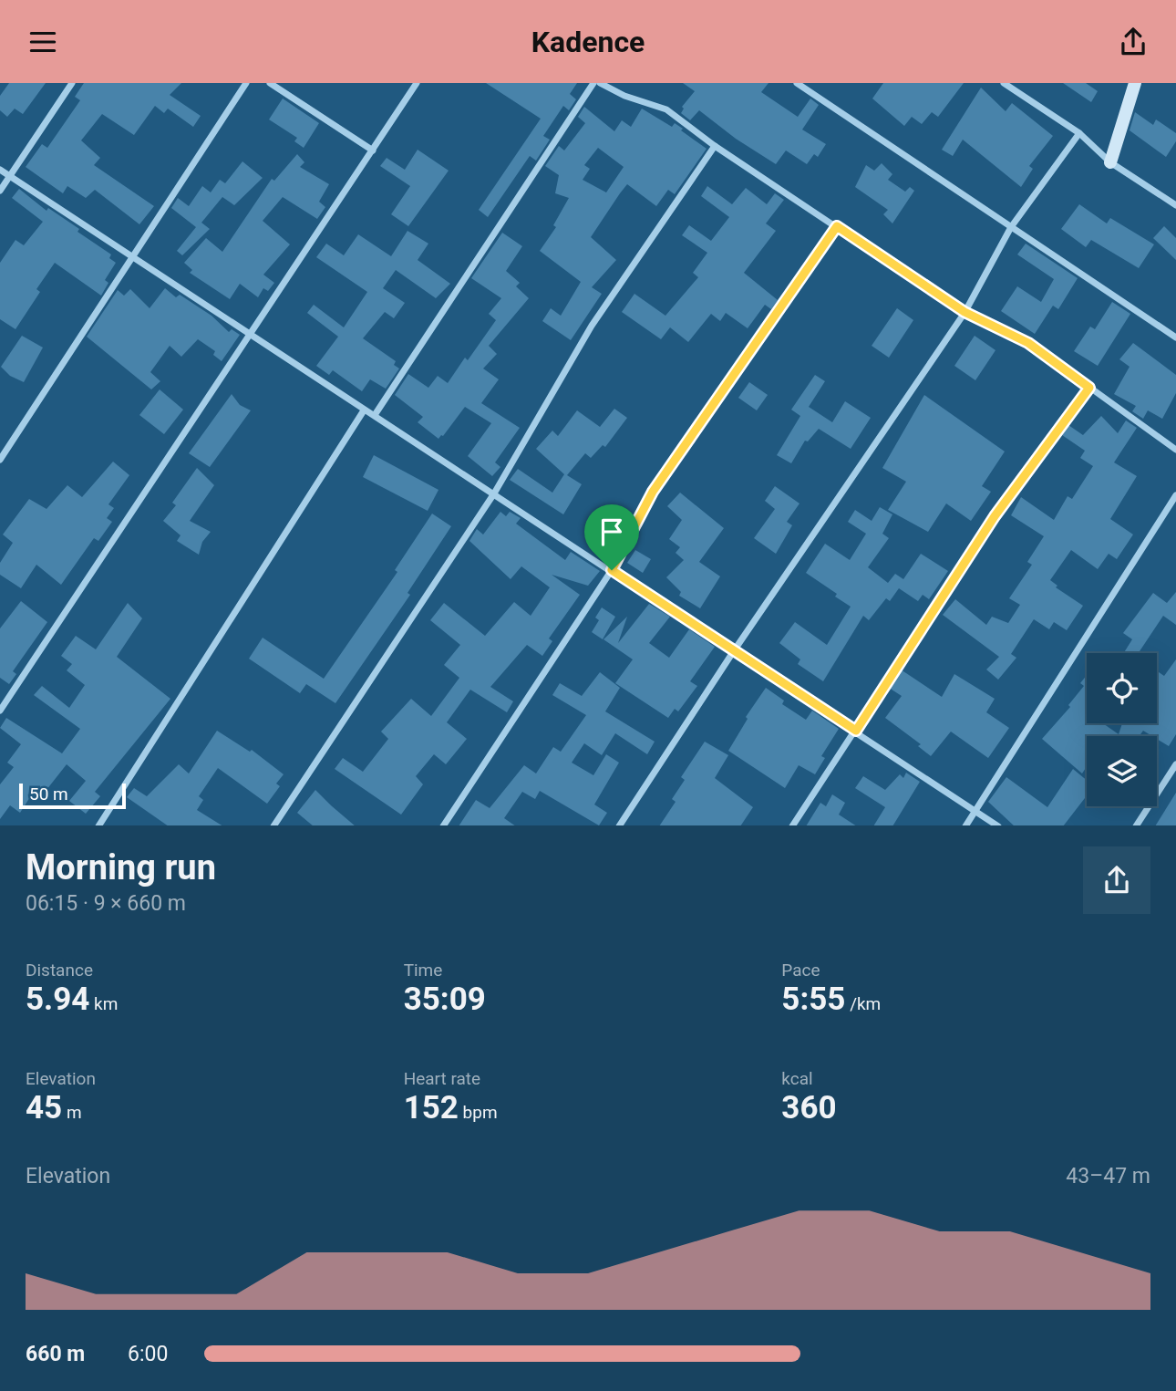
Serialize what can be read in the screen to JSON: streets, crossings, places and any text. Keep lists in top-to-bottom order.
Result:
{
  "scale_bar": "50 m",
  "page": {
    "header": "Kadence",
    "scale": "50 m",
    "heading": ["Morning run", "06:15 · 9 × 660 m"],
    "stats": [
      ["Distance", "5.94 km"],
      ["Time", "35:09"],
      ["Pace", "5:55 /km"],
      ["Elevation", "45 m"],
      ["Heart rate", "152 bpm"],
      ["kcal", "360"]
    ],
    "chart": ["Elevation", "43–47 m"],
    "list": [
      {
        "name": "660 m",
        "note": "6:00"
      }
    ]
  }
}
